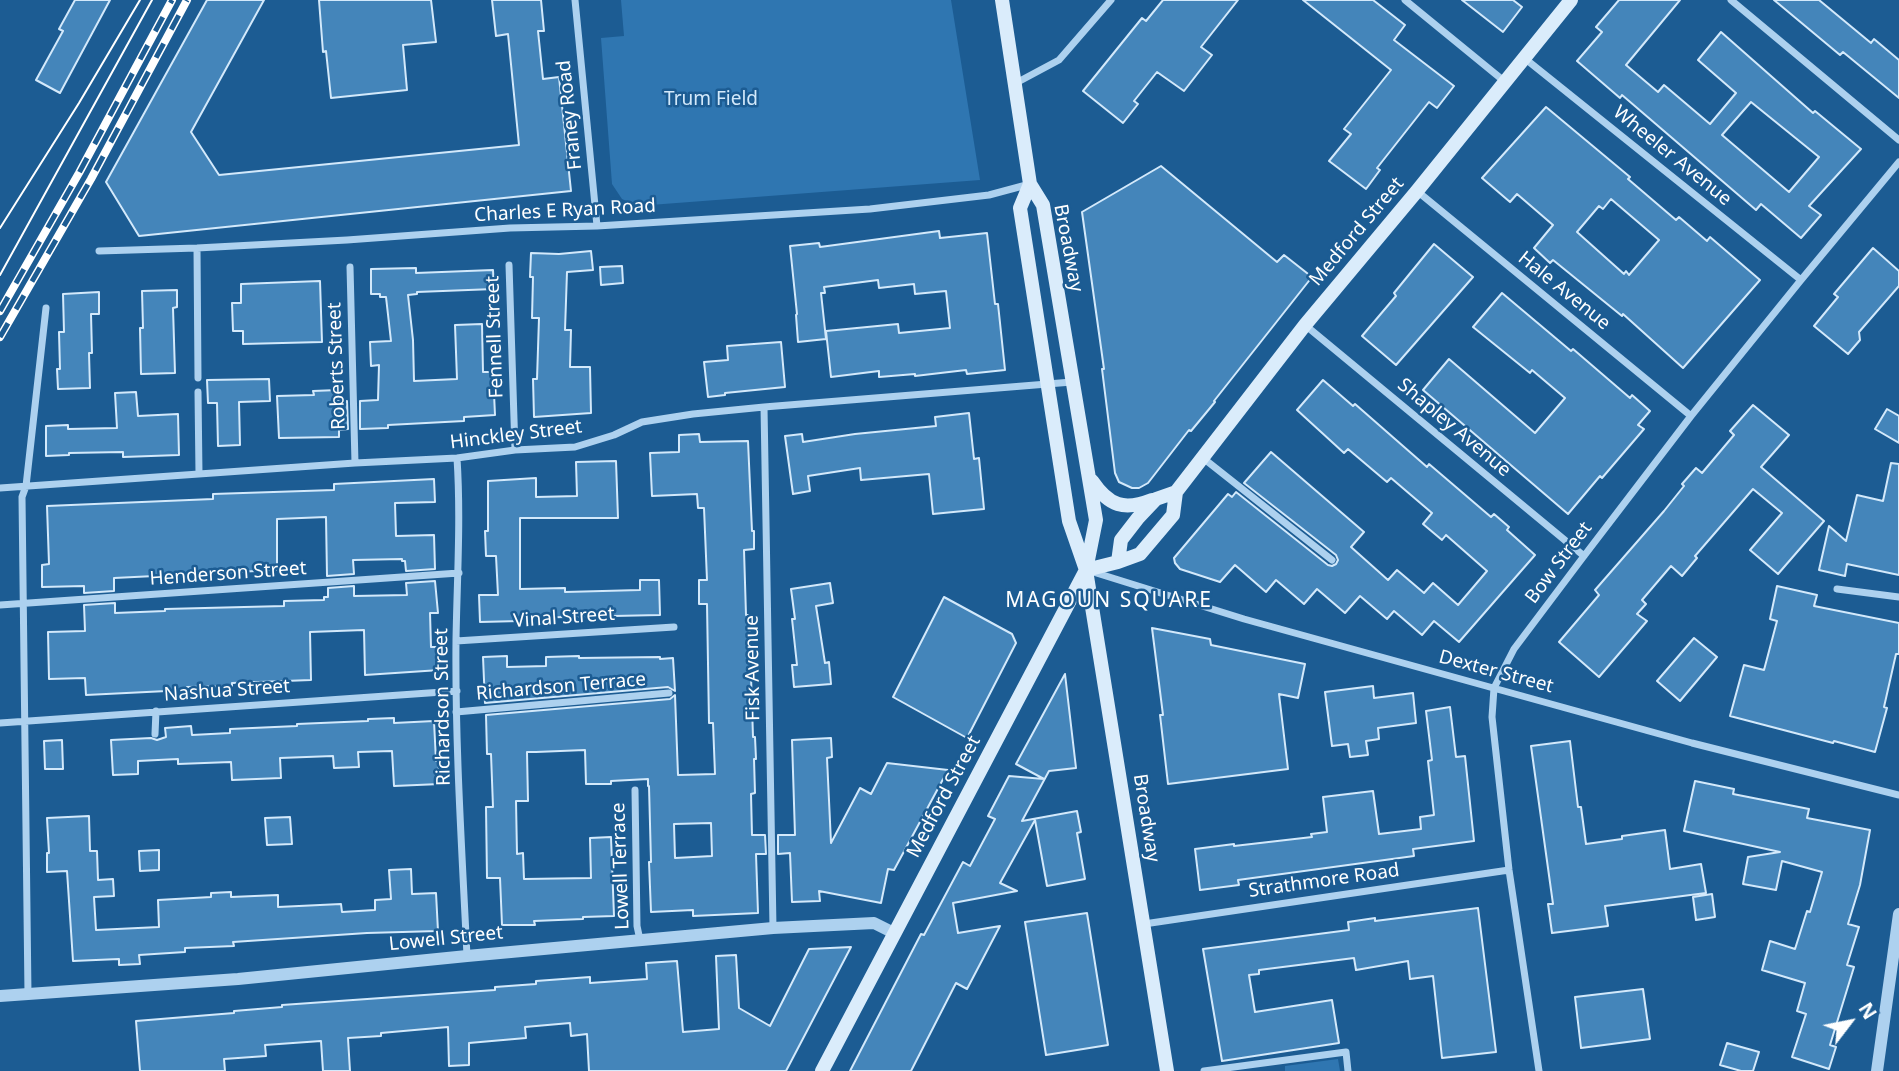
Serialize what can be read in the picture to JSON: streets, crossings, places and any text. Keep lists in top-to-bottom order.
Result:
{
  "streets": {
    "main road": ["Medford Street", "Broadway"],
    "street": [
      "Franey Road",
      "Wheeler Avenue",
      "Charles E Ryan Road",
      "Hale Avenue",
      "Fennell Street",
      "Roberts Street",
      "Shapley Avenue",
      "Hinckley Street",
      "Bow Street",
      "Henderson Street",
      "Vinal Street",
      "Fisk Avenue",
      "Dexter Street",
      "Richardson Terrace",
      "Nashua Street",
      "Richardson Street",
      "Lowell Terrace",
      "Strathmore Road",
      "Lowell Street"
    ]
  },
  "crossings": [
    ["Franey Road", "Charles E Ryan Road"],
    ["Wheeler Avenue", "Medford Street"],
    ["Wheeler Avenue", "Bow Street"],
    ["Charles E Ryan Road", "Broadway"],
    ["Medford Street", "Broadway"],
    ["Medford Street", "Hale Avenue"],
    ["Medford Street", "Shapley Avenue"],
    ["Medford Street", "Dexter Street"],
    ["Medford Street", "Lowell Street"],
    ["Broadway", "Hinckley Street"],
    ["Broadway", "Dexter Street"],
    ["Broadway", "Strathmore Road"],
    ["Hale Avenue", "Bow Street"],
    ["Fennell Street", "Hinckley Street"],
    ["Roberts Street", "Hinckley Street"],
    ["Shapley Avenue", "Bow Street"],
    ["Hinckley Street", "Fisk Avenue"],
    ["Hinckley Street", "Richardson Street"],
    ["Bow Street", "Dexter Street"],
    ["Bow Street", "Strathmore Road"],
    ["Henderson Street", "Richardson Street"],
    ["Vinal Street", "Richardson Street"],
    ["Fisk Avenue", "Lowell Street"],
    ["Richardson Terrace", "Richardson Street"],
    ["Nashua Street", "Richardson Street"],
    ["Richardson Street", "Lowell Street"],
    ["Lowell Terrace", "Lowell Street"]
  ],
  "districts": ["MAGOUN SQUARE"],
  "parks": ["Trum Field"],
  "north": "top right"
}
